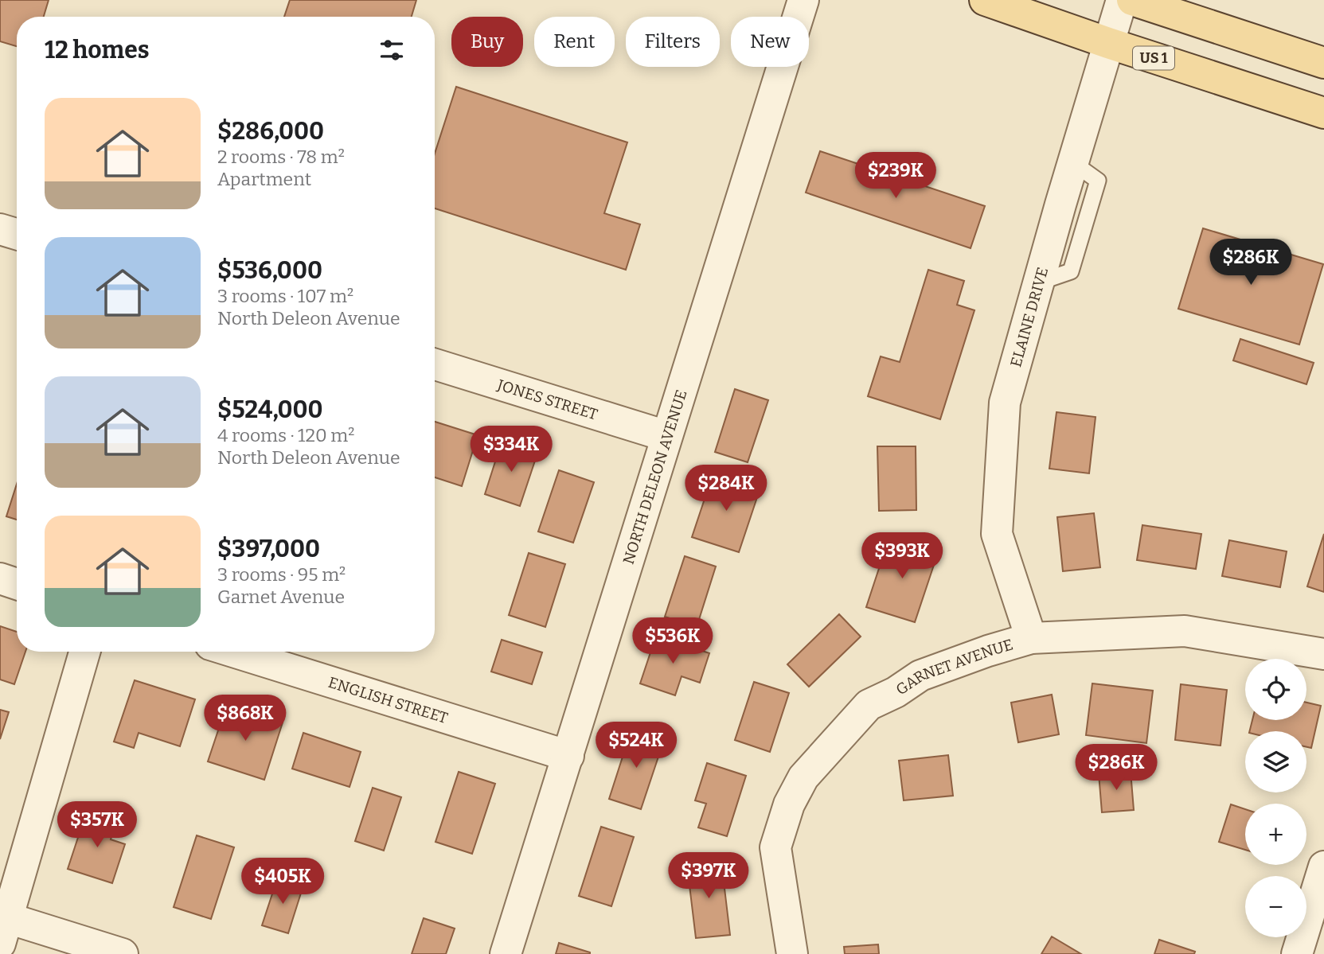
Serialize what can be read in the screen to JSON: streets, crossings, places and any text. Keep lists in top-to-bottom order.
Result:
{
  "streets": {
    "main road": ["US 1"],
    "street": [
      "ELAINE DRIVE",
      "JONES STREET",
      "NORTH DELEON AVENUE",
      "GARNET AVENUE",
      "ENGLISH STREET"
    ]
  },
  "crossings": [
    ["US 1", "ELAINE DRIVE"],
    ["ELAINE DRIVE", "GARNET AVENUE"],
    ["JONES STREET", "NORTH DELEON AVENUE"],
    ["NORTH DELEON AVENUE", "ENGLISH STREET"]
  ],
  "page": {
    "chip": [
      "Buy",
      "Rent",
      "Filters",
      "New"
    ],
    "heading": "12 homes",
    "list": [
      {
        "name": "$286,000",
        "note": "2 rooms · 78 m² · Apartment"
      },
      {
        "name": "$536,000",
        "note": "3 rooms · 107 m² · North Deleon Avenue"
      },
      {
        "name": "$524,000",
        "note": "4 rooms · 120 m² · North Deleon Avenue"
      },
      {
        "name": "$397,000",
        "note": "3 rooms · 95 m² · Garnet Avenue"
      }
    ],
    "price": [
      "$239K",
      "$286K",
      "$334K",
      "$284K",
      "$393K",
      "$536K",
      "$868K",
      "$524K",
      "$286K",
      "$357K",
      "$397K",
      "$405K"
    ],
    "map_buttons": ["+", "−"]
  }
}
